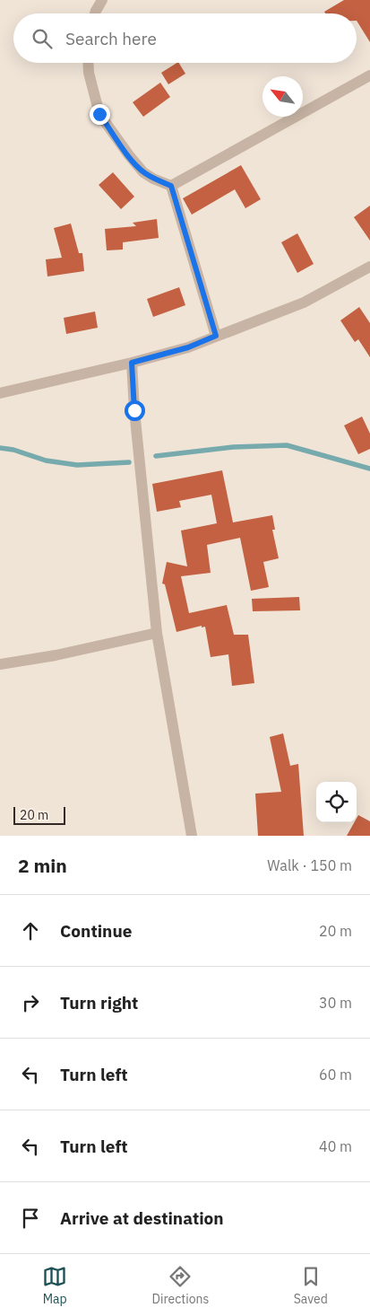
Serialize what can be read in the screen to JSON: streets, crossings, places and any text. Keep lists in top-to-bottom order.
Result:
{
  "scale_bar": "20 m",
  "north": "top left",
  "page": {
    "search": "Search here",
    "scale": "20 m",
    "heading": ["2 min", "Walk · 150 m"],
    "list": [
      ["Continue", "20 m"],
      ["Turn right", "30 m"],
      ["Turn left", "60 m"],
      ["Turn left", "40 m"],
      "Arrive at destination"
    ],
    "nav": ["Map", "Directions", "Saved"]
  }
}
